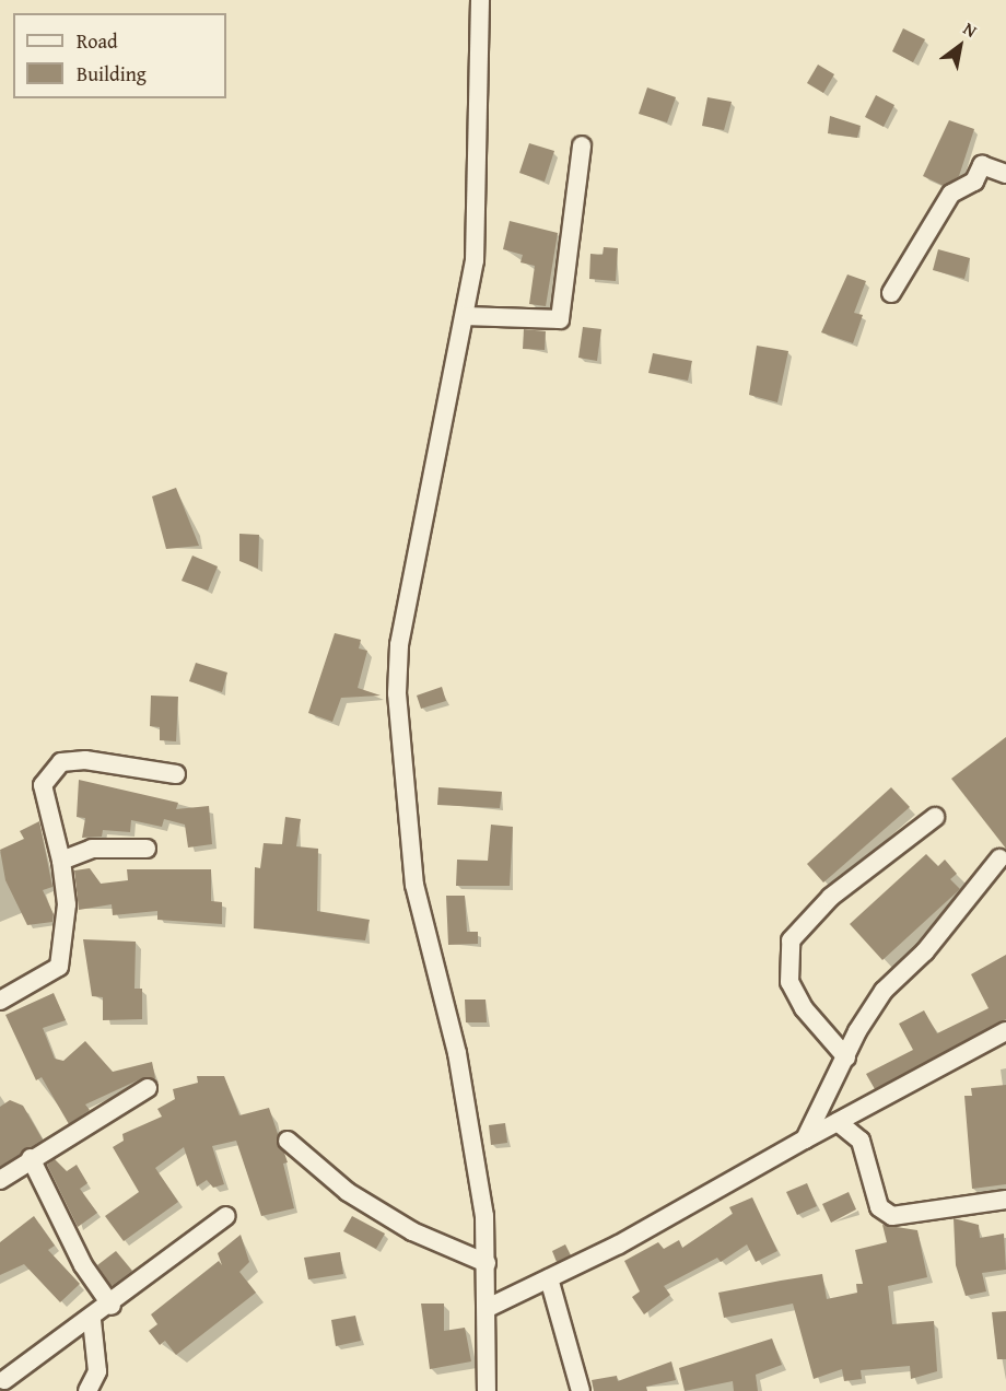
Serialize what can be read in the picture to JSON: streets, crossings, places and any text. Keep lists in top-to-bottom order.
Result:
{
  "legend": ["Road", "Building"],
  "north": "top right"
}
